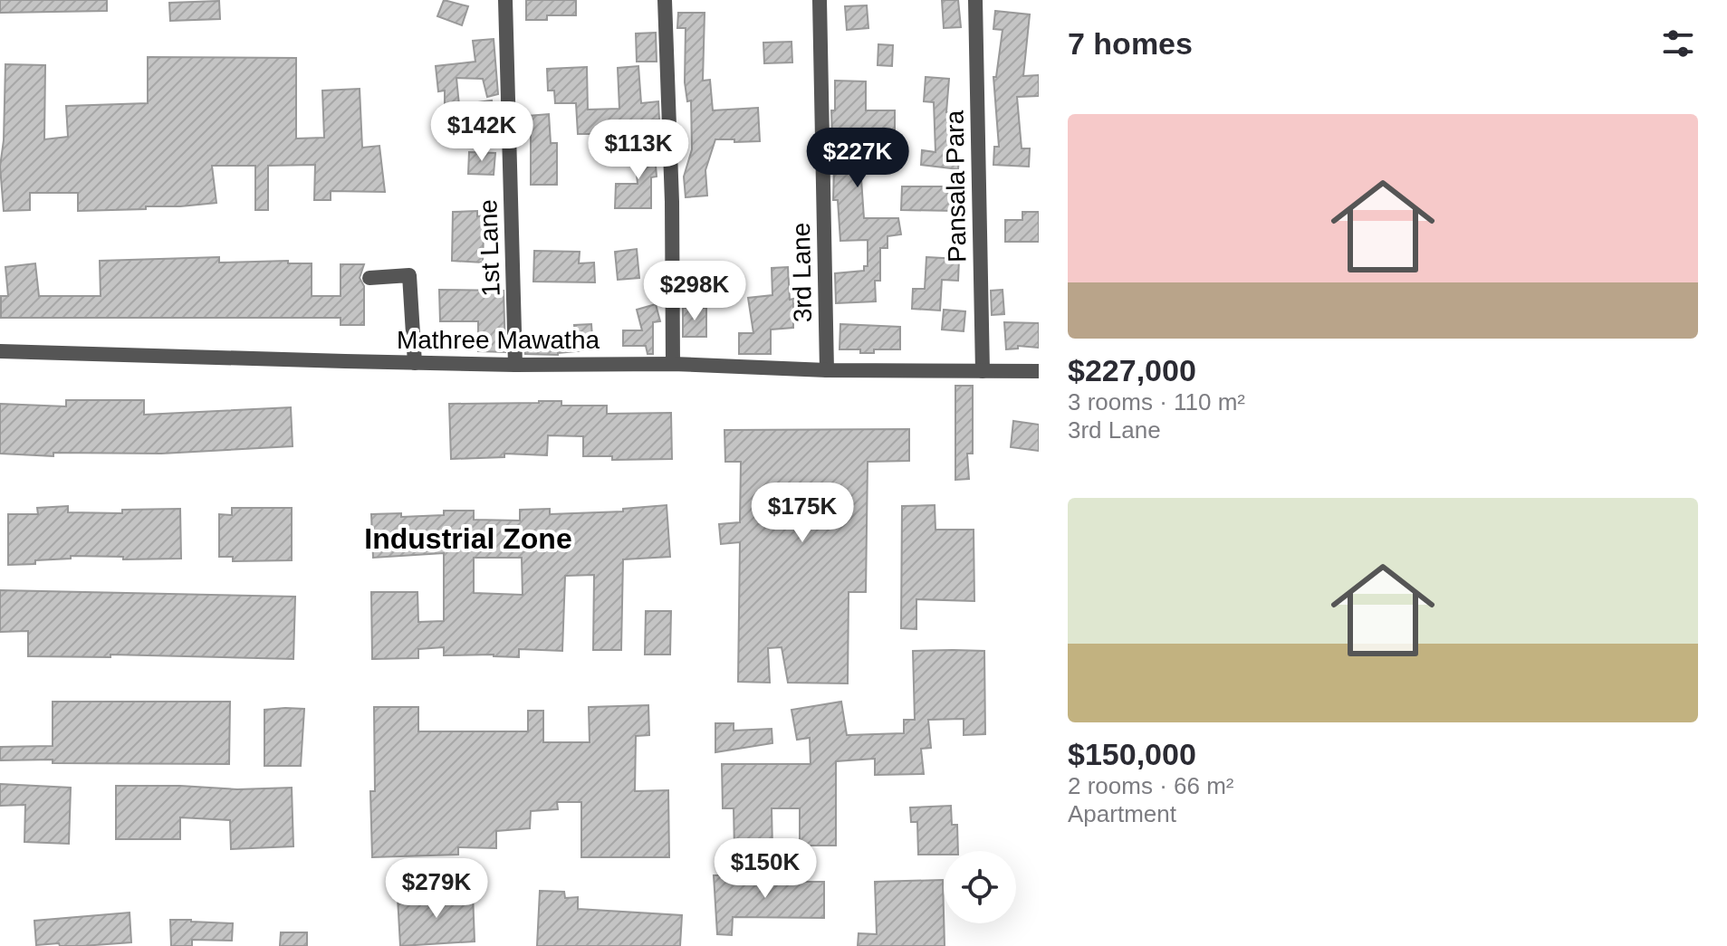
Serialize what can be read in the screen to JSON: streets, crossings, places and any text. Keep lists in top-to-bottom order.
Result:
{
  "streets": {
    "street": [
      "Pansala Para",
      "1st Lane",
      "3rd Lane",
      "Mathree Mawatha"
    ]
  },
  "crossings": [
    ["Pansala Para", "Mathree Mawatha"],
    ["1st Lane", "Mathree Mawatha"],
    ["3rd Lane", "Mathree Mawatha"]
  ],
  "districts": ["Industrial Zone"],
  "page": {
    "heading": "7 homes",
    "list": [
      {
        "name": "$227,000",
        "note": "3 rooms · 110 m² · 3rd Lane"
      },
      {
        "name": "$150,000",
        "note": "2 rooms · 66 m² · Apartment"
      }
    ],
    "price": [
      "$142K",
      "$113K",
      "$227K",
      "$298K",
      "$175K",
      "$150K",
      "$279K"
    ]
  }
}
